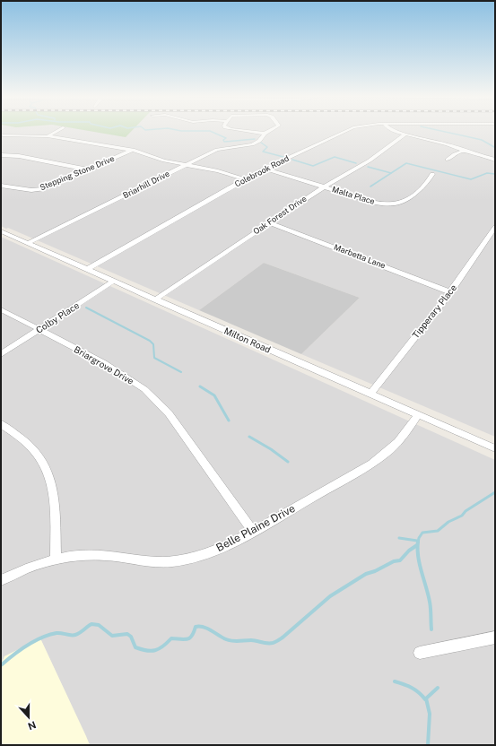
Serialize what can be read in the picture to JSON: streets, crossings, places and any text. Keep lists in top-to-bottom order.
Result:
{
  "streets": {
    "street": [
      "Colebrook Road",
      "Stepping Stone Drive",
      "Briarhill Drive",
      "Malta Place",
      "Oak Forest Drive",
      "Marbetta Lane",
      "Tipperary Place",
      "Colby Place",
      "Milton Road",
      "Briargrove Drive",
      "Belle Plaine Drive"
    ]
  },
  "crossings": [
    ["Colebrook Road", "Malta Place"],
    ["Colebrook Road", "Milton Road"],
    ["Briarhill Drive", "Milton Road"],
    ["Malta Place", "Oak Forest Drive"],
    ["Oak Forest Drive", "Marbetta Lane"],
    ["Oak Forest Drive", "Milton Road"],
    ["Marbetta Lane", "Tipperary Place"],
    ["Tipperary Place", "Milton Road"],
    ["Colby Place", "Milton Road"],
    ["Colby Place", "Briargrove Drive"],
    ["Milton Road", "Belle Plaine Drive"],
    ["Briargrove Drive", "Belle Plaine Drive"]
  ],
  "north": "bottom"
}
